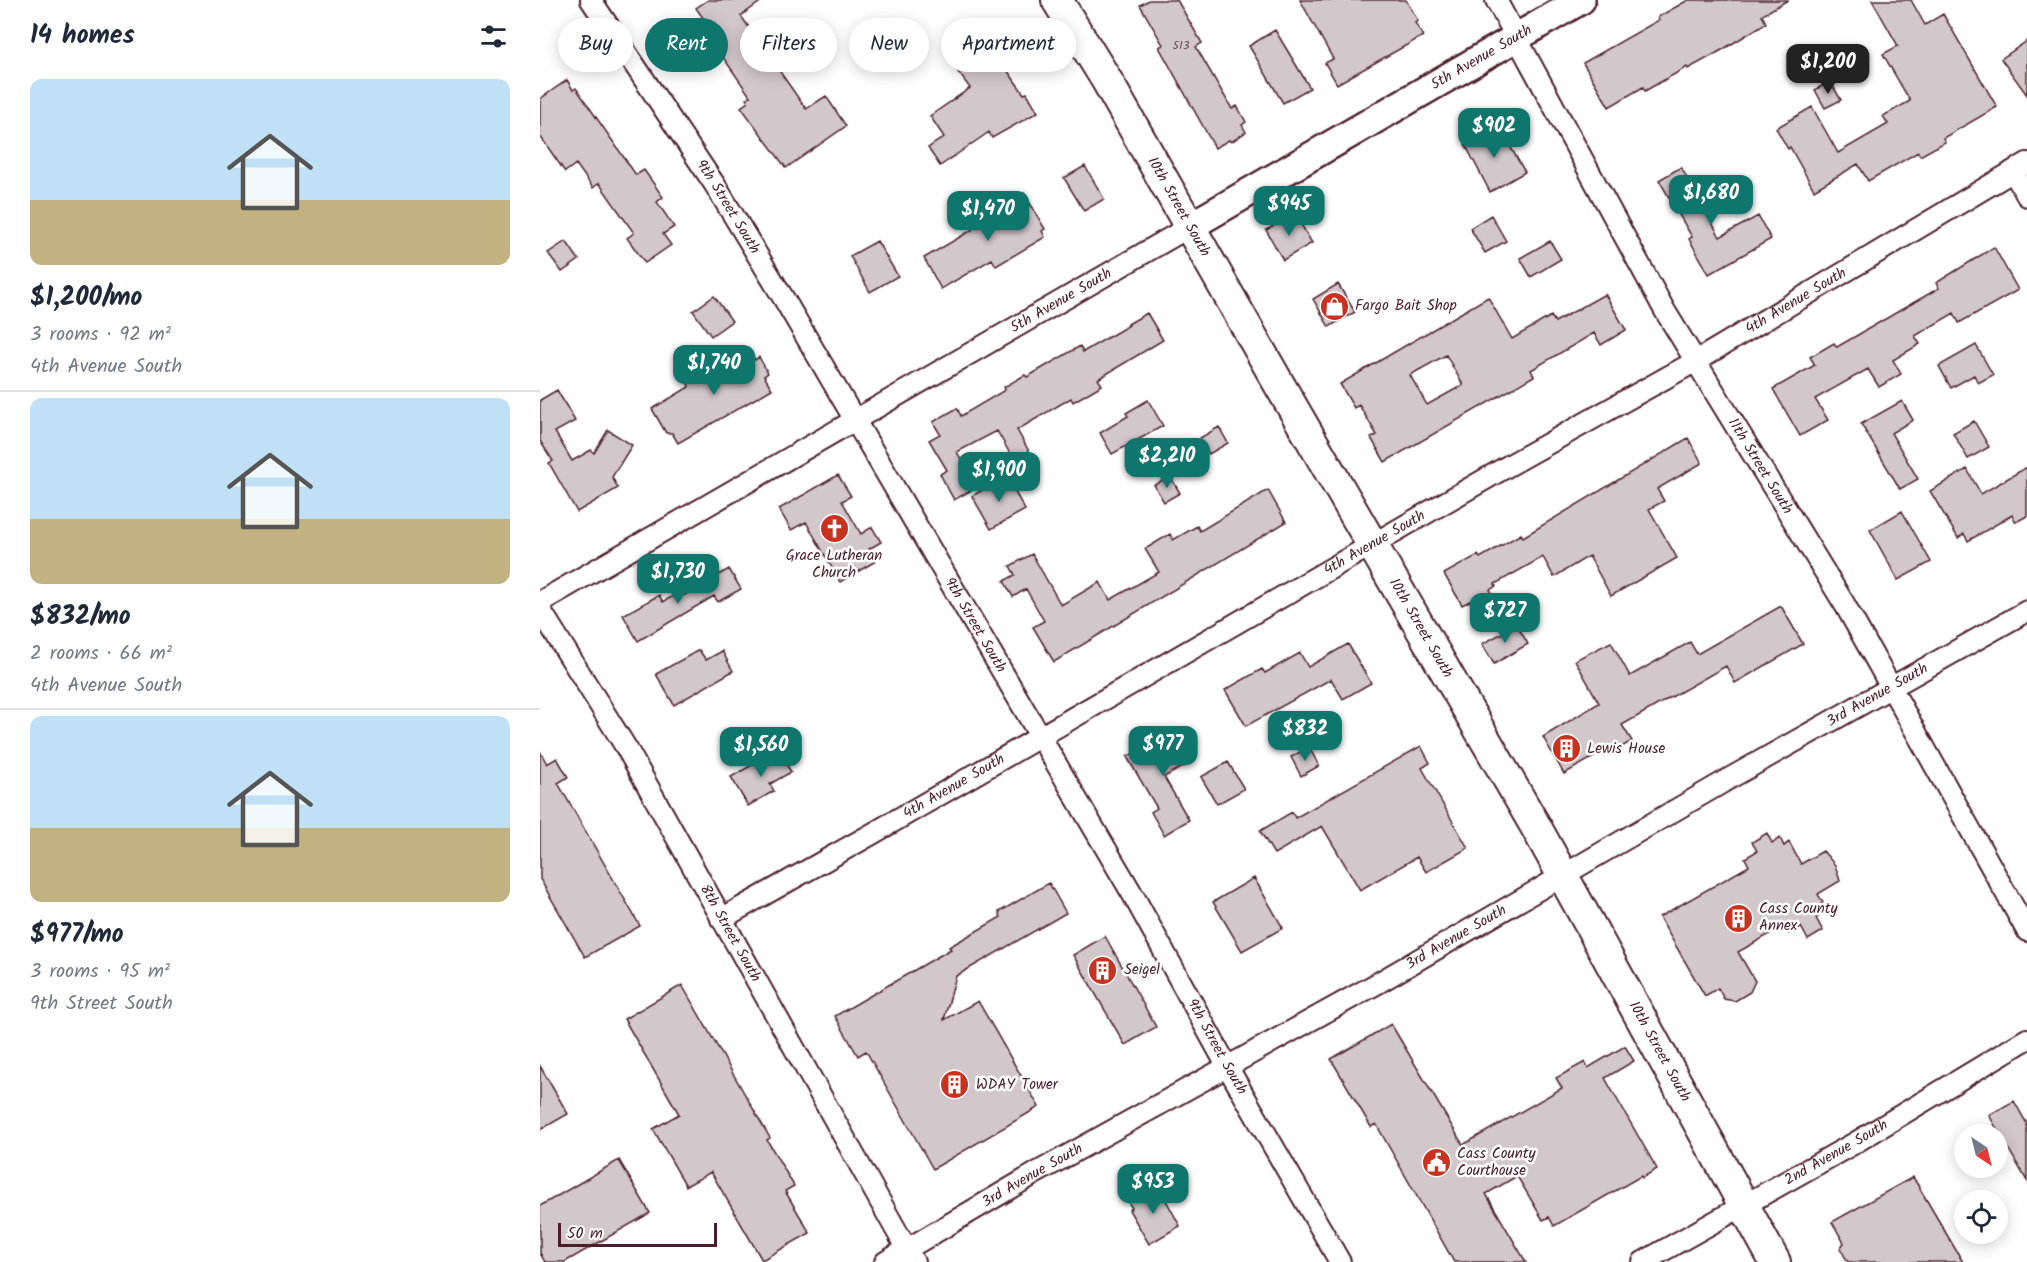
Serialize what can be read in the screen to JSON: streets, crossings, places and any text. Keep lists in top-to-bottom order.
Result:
{
  "streets": {
    "main road": ["10th Street South"],
    "street": [
      "5th Avenue South",
      "9th Street South",
      "4th Avenue South",
      "11th Street South",
      "3rd Avenue South",
      "8th Street South",
      "2nd Avenue South"
    ]
  },
  "crossings": [
    ["5th Avenue South", "9th Street South"],
    ["5th Avenue South", "10th Street South"],
    ["5th Avenue South", "11th Street South"],
    ["9th Street South", "4th Avenue South"],
    ["9th Street South", "3rd Avenue South"],
    ["10th Street South", "4th Avenue South"],
    ["10th Street South", "3rd Avenue South"],
    ["10th Street South", "2nd Avenue South"],
    ["4th Avenue South", "11th Street South"],
    ["4th Avenue South", "8th Street South"],
    ["11th Street South", "3rd Avenue South"],
    ["3rd Avenue South", "8th Street South"]
  ],
  "places": {
    "shop": ["Fargo Bait Shop"],
    "church": ["Grace Lutheran Church"],
    "building": [
      "Lewis House",
      "Cass County Annex",
      "Seigel",
      "WDAY Tower"
    ],
    "public building": ["Cass County Courthouse"]
  },
  "house_numbers": ["513"],
  "scale_bar": "50 m",
  "north": "bottom right",
  "page": {
    "heading": "14 homes",
    "chip": [
      "Buy",
      "Rent",
      "Filters",
      "New",
      "Apartment"
    ],
    "price": [
      "$1,200",
      "$902",
      "$1,680",
      "$945",
      "$1,470",
      "$1,740",
      "$2,210",
      "$1,900",
      "$1,730",
      "$727",
      "$832",
      "$977",
      "$1,560",
      "$953"
    ],
    "list": [
      {
        "name": "$1,200/mo",
        "note": "3 rooms · 92 m² · 4th Avenue South"
      },
      {
        "name": "$832/mo",
        "note": "2 rooms · 66 m² · 4th Avenue South"
      },
      {
        "name": "$977/mo",
        "note": "3 rooms · 95 m² · 9th Street South"
      }
    ],
    "scale": "50 m"
  }
}
